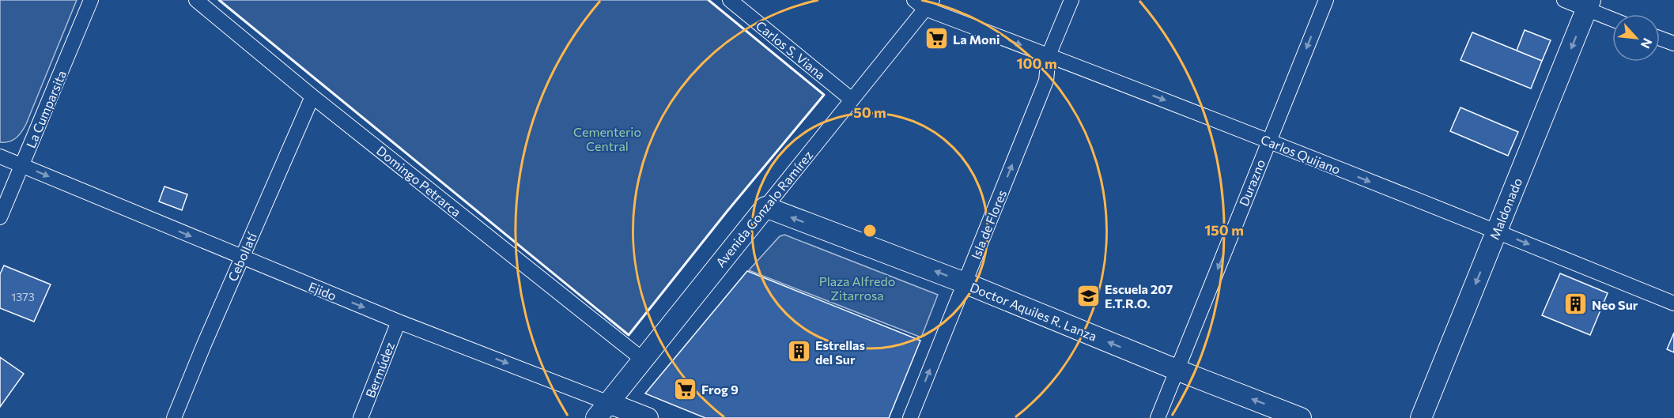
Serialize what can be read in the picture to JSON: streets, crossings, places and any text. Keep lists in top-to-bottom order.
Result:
{
  "streets": {
    "street": [
      "Carlos S. Viana",
      "La Cumparsita",
      "Carlos Quijano",
      "Domingo Petrarca",
      "Durazno",
      "Avenida Gonzalo Ramírez",
      "Maldonado",
      "Isla de Flores",
      "Cebollatí",
      "Ejido",
      "Doctor Aquiles R. Lanza",
      "Bermúdez"
    ]
  },
  "crossings": [
    ["Carlos S. Viana", "Avenida Gonzalo Ramírez"],
    ["La Cumparsita", "Ejido"],
    ["Carlos Quijano", "Durazno"],
    ["Carlos Quijano", "Avenida Gonzalo Ramírez"],
    ["Carlos Quijano", "Maldonado"],
    ["Carlos Quijano", "Isla de Flores"],
    ["Domingo Petrarca", "Avenida Gonzalo Ramírez"],
    ["Domingo Petrarca", "Cebollatí"],
    ["Durazno", "Doctor Aquiles R. Lanza"],
    ["Avenida Gonzalo Ramírez", "Ejido"],
    ["Avenida Gonzalo Ramírez", "Doctor Aquiles R. Lanza"],
    ["Isla de Flores", "Doctor Aquiles R. Lanza"],
    ["Cebollatí", "Ejido"],
    ["Ejido", "Bermúdez"]
  ],
  "one_way": [
    "Carlos Quijano",
    "Durazno",
    "Maldonado",
    "Isla de Flores",
    "Ejido",
    "Doctor Aquiles R. Lanza"
  ],
  "parks": ["Cementerio Central", "Plaza Alfredo Zitarrosa"],
  "places": {
    "supermarket": ["La Moni", "Frog 9"],
    "school or university": ["Escuela 207 E.T.R.O."],
    "building": ["Neo Sur", "Estrellas del Sur"]
  },
  "house_numbers": ["1373"],
  "north": "bottom right",
  "rings": ["100 m", "50 m", "150 m"]
}
